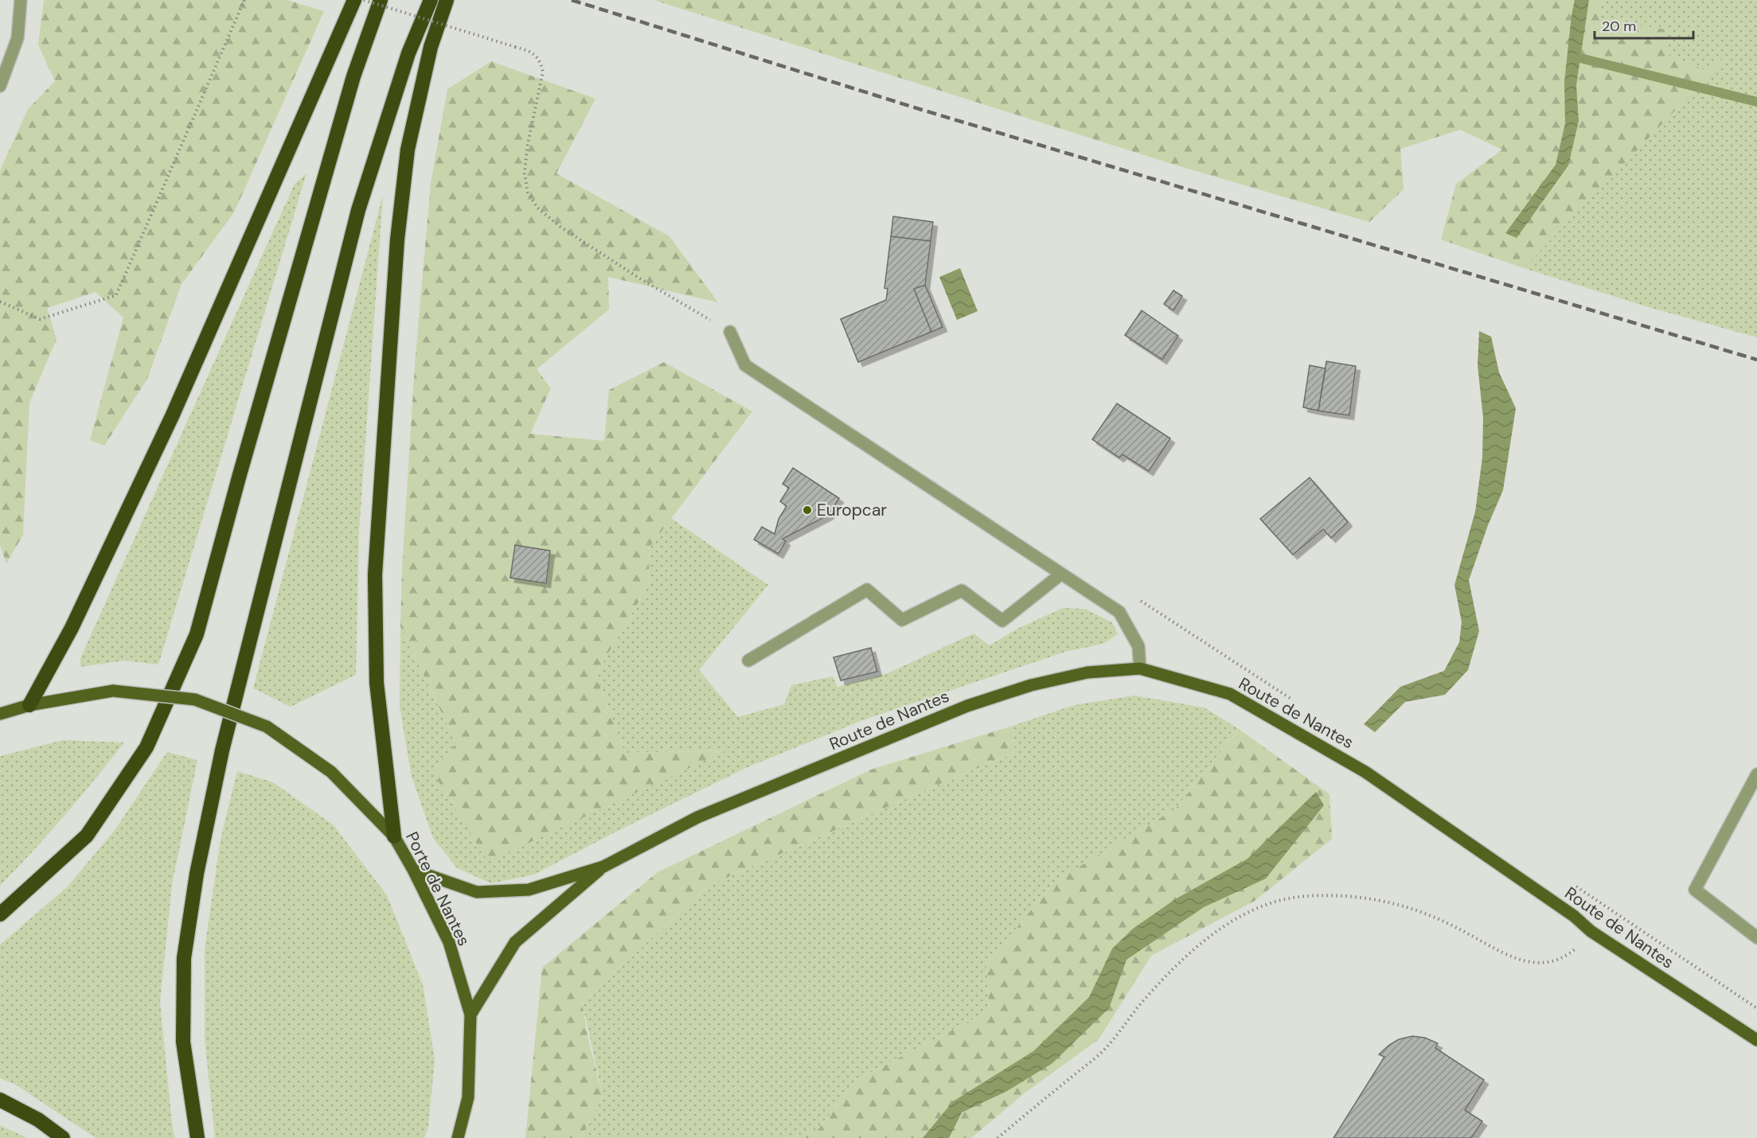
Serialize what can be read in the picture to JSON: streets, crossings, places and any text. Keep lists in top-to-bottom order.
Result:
{
  "streets": {
    "main road": ["Route de Nantes", "Porte de Nantes"]
  },
  "crossings": [
    ["Route de Nantes", "Porte de Nantes"]
  ],
  "places": ["Europcar"],
  "scale_bar": "20 m"
}
